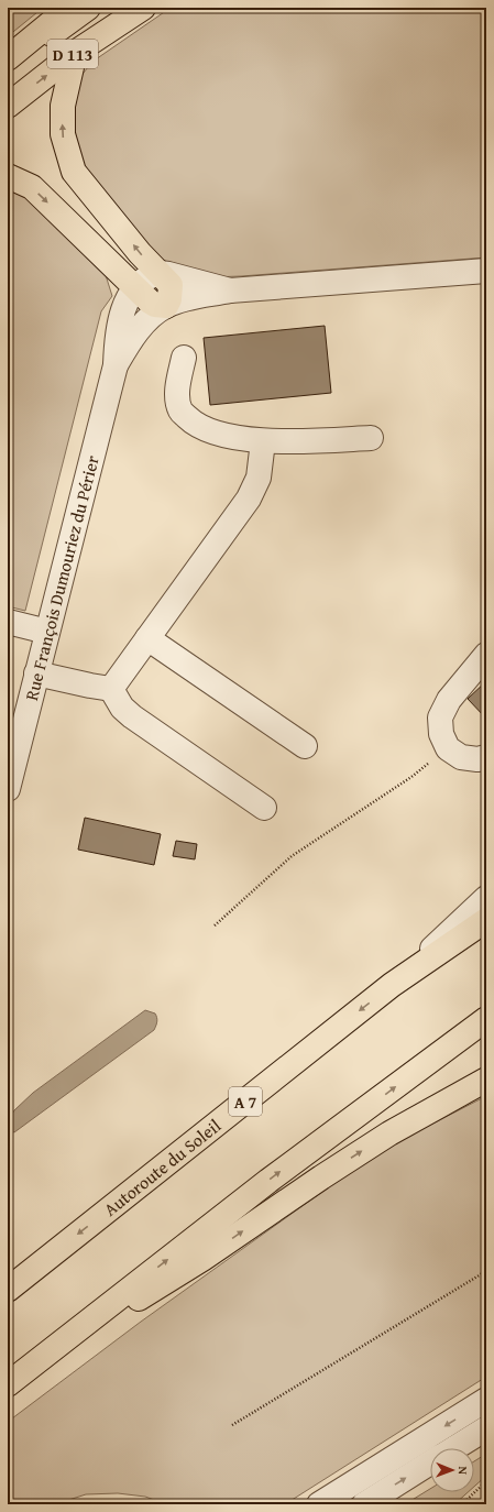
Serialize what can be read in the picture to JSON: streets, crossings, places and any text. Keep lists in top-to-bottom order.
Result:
{
  "streets": {
    "main road": ["D 113", "A 7", "Autoroute du Soleil"],
    "street": ["Rue François Dumouriez du Périer"]
  },
  "north": "right"
}
